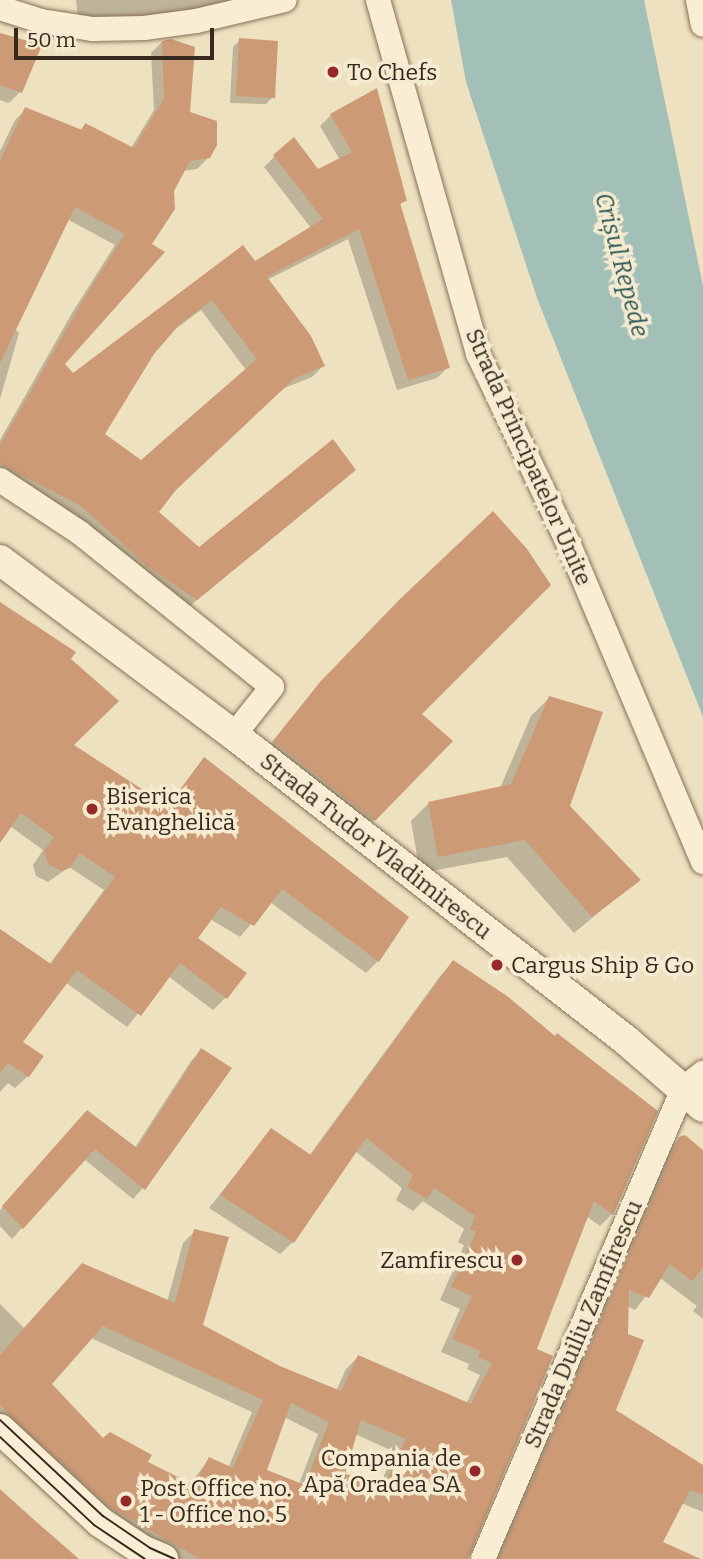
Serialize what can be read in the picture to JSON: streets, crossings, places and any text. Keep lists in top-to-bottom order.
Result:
{
  "streets": {
    "street": ["Strada Principatelor Unite", "Strada Tudor Vladimirescu", "Strada Duiliu Zamfirescu"]
  },
  "crossings": [
    ["Strada Tudor Vladimirescu", "Strada Duiliu Zamfirescu"]
  ],
  "water": ["Crișul Repede"],
  "places": [
    "To Chefs",
    "Biserica Evanghelică",
    "Cargus Ship & Go",
    "Zamfirescu",
    "Compania de Apă Oradea SA",
    "Post Office no. 1 - Office no. 5"
  ],
  "scale_bar": "50 m"
}
